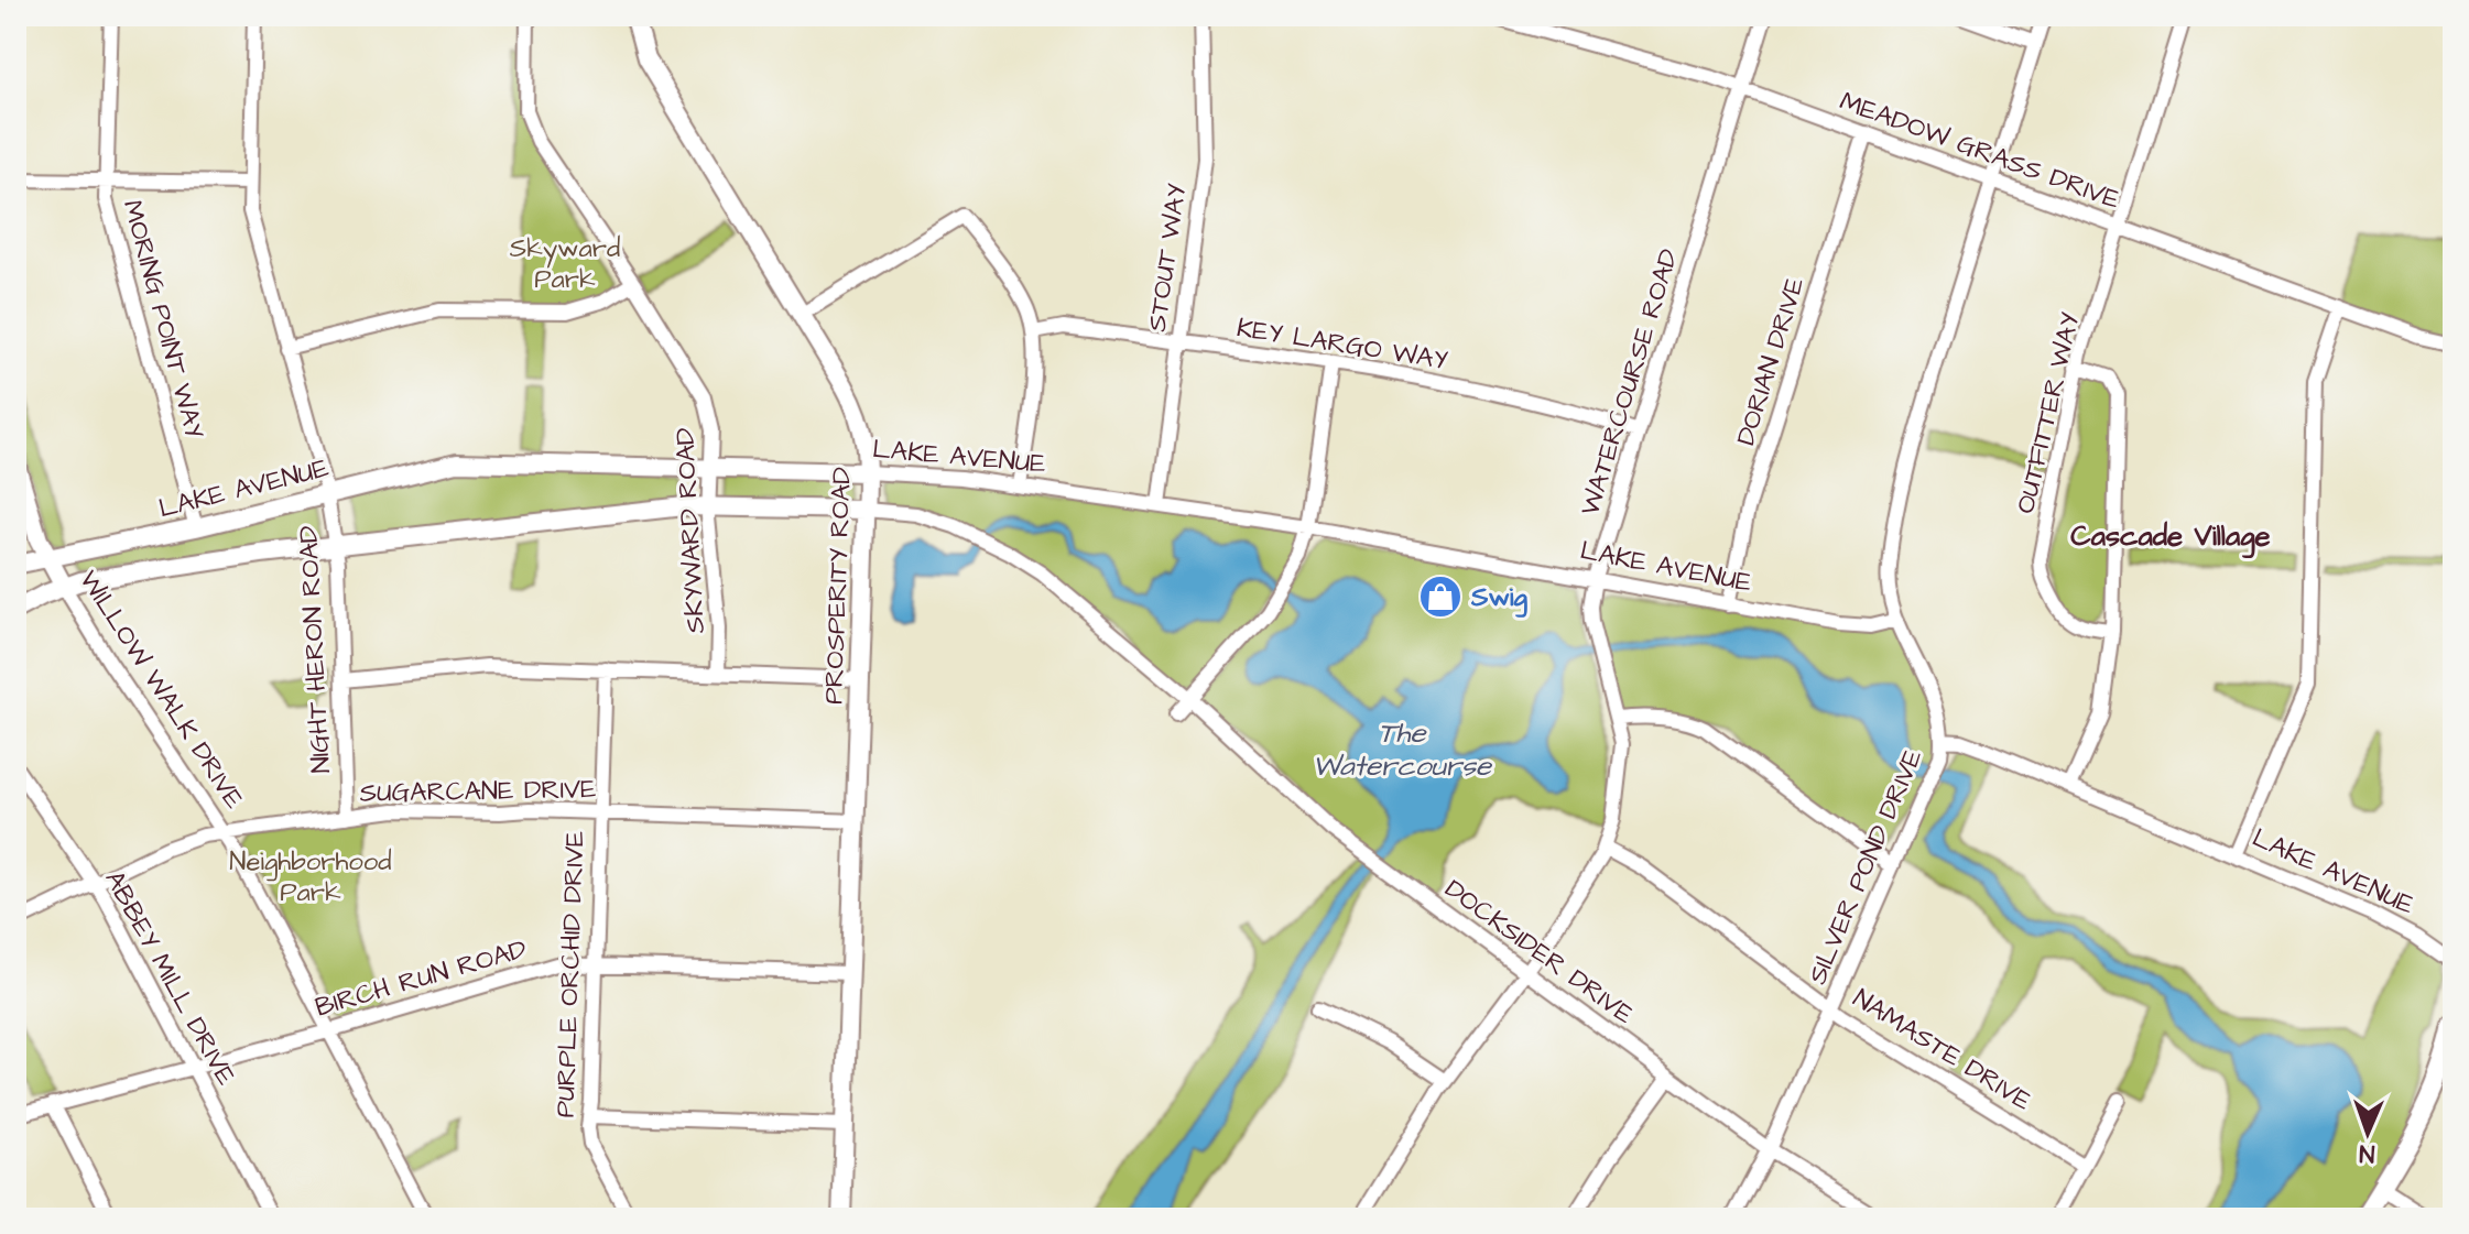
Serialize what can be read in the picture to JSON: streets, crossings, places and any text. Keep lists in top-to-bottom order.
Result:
{
  "streets": {
    "street": [
      "MEADOW GRASS DRIVE",
      "STOUT WAY",
      "MORING POINT WAY",
      "KEY LARGO WAY",
      "DORIAN DRIVE",
      "WATERCOURSE ROAD",
      "OUTFITTER WAY",
      "LAKE AVENUE",
      "SKYWARD ROAD",
      "PROSPERITY ROAD",
      "NIGHT HERON ROAD",
      "WILLOW WALK DRIVE",
      "SUGARCANE DRIVE",
      "SILVER POND DRIVE",
      "DOCKSIDER DRIVE",
      "PURPLE ORCHID DRIVE",
      "ABBEY MILL DRIVE",
      "BIRCH RUN ROAD",
      "NAMASTE DRIVE"
    ]
  },
  "crossings": [
    ["MEADOW GRASS DRIVE", "DORIAN DRIVE"],
    ["MEADOW GRASS DRIVE", "WATERCOURSE ROAD"],
    ["MEADOW GRASS DRIVE", "OUTFITTER WAY"],
    ["MEADOW GRASS DRIVE", "SILVER POND DRIVE"],
    ["STOUT WAY", "KEY LARGO WAY"],
    ["STOUT WAY", "LAKE AVENUE"],
    ["MORING POINT WAY", "LAKE AVENUE"],
    ["KEY LARGO WAY", "WATERCOURSE ROAD"],
    ["DORIAN DRIVE", "LAKE AVENUE"],
    ["WATERCOURSE ROAD", "LAKE AVENUE"],
    ["WATERCOURSE ROAD", "DOCKSIDER DRIVE"],
    ["WATERCOURSE ROAD", "NAMASTE DRIVE"],
    ["LAKE AVENUE", "SKYWARD ROAD"],
    ["LAKE AVENUE", "PROSPERITY ROAD"],
    ["LAKE AVENUE", "NIGHT HERON ROAD"],
    ["LAKE AVENUE", "WILLOW WALK DRIVE"],
    ["LAKE AVENUE", "SILVER POND DRIVE"],
    ["PROSPERITY ROAD", "SUGARCANE DRIVE"],
    ["PROSPERITY ROAD", "BIRCH RUN ROAD"],
    ["NIGHT HERON ROAD", "SUGARCANE DRIVE"],
    ["WILLOW WALK DRIVE", "SUGARCANE DRIVE"],
    ["WILLOW WALK DRIVE", "BIRCH RUN ROAD"],
    ["SUGARCANE DRIVE", "PURPLE ORCHID DRIVE"],
    ["SUGARCANE DRIVE", "ABBEY MILL DRIVE"],
    ["SILVER POND DRIVE", "DOCKSIDER DRIVE"],
    ["SILVER POND DRIVE", "NAMASTE DRIVE"],
    ["PURPLE ORCHID DRIVE", "BIRCH RUN ROAD"],
    ["ABBEY MILL DRIVE", "BIRCH RUN ROAD"]
  ],
  "districts": ["Cascade Village"],
  "water": ["The Watercourse"],
  "parks": ["Skyward Park", "Neighborhood Park"],
  "places": {
    "shop": ["Swig"]
  },
  "north": "bottom"
}
